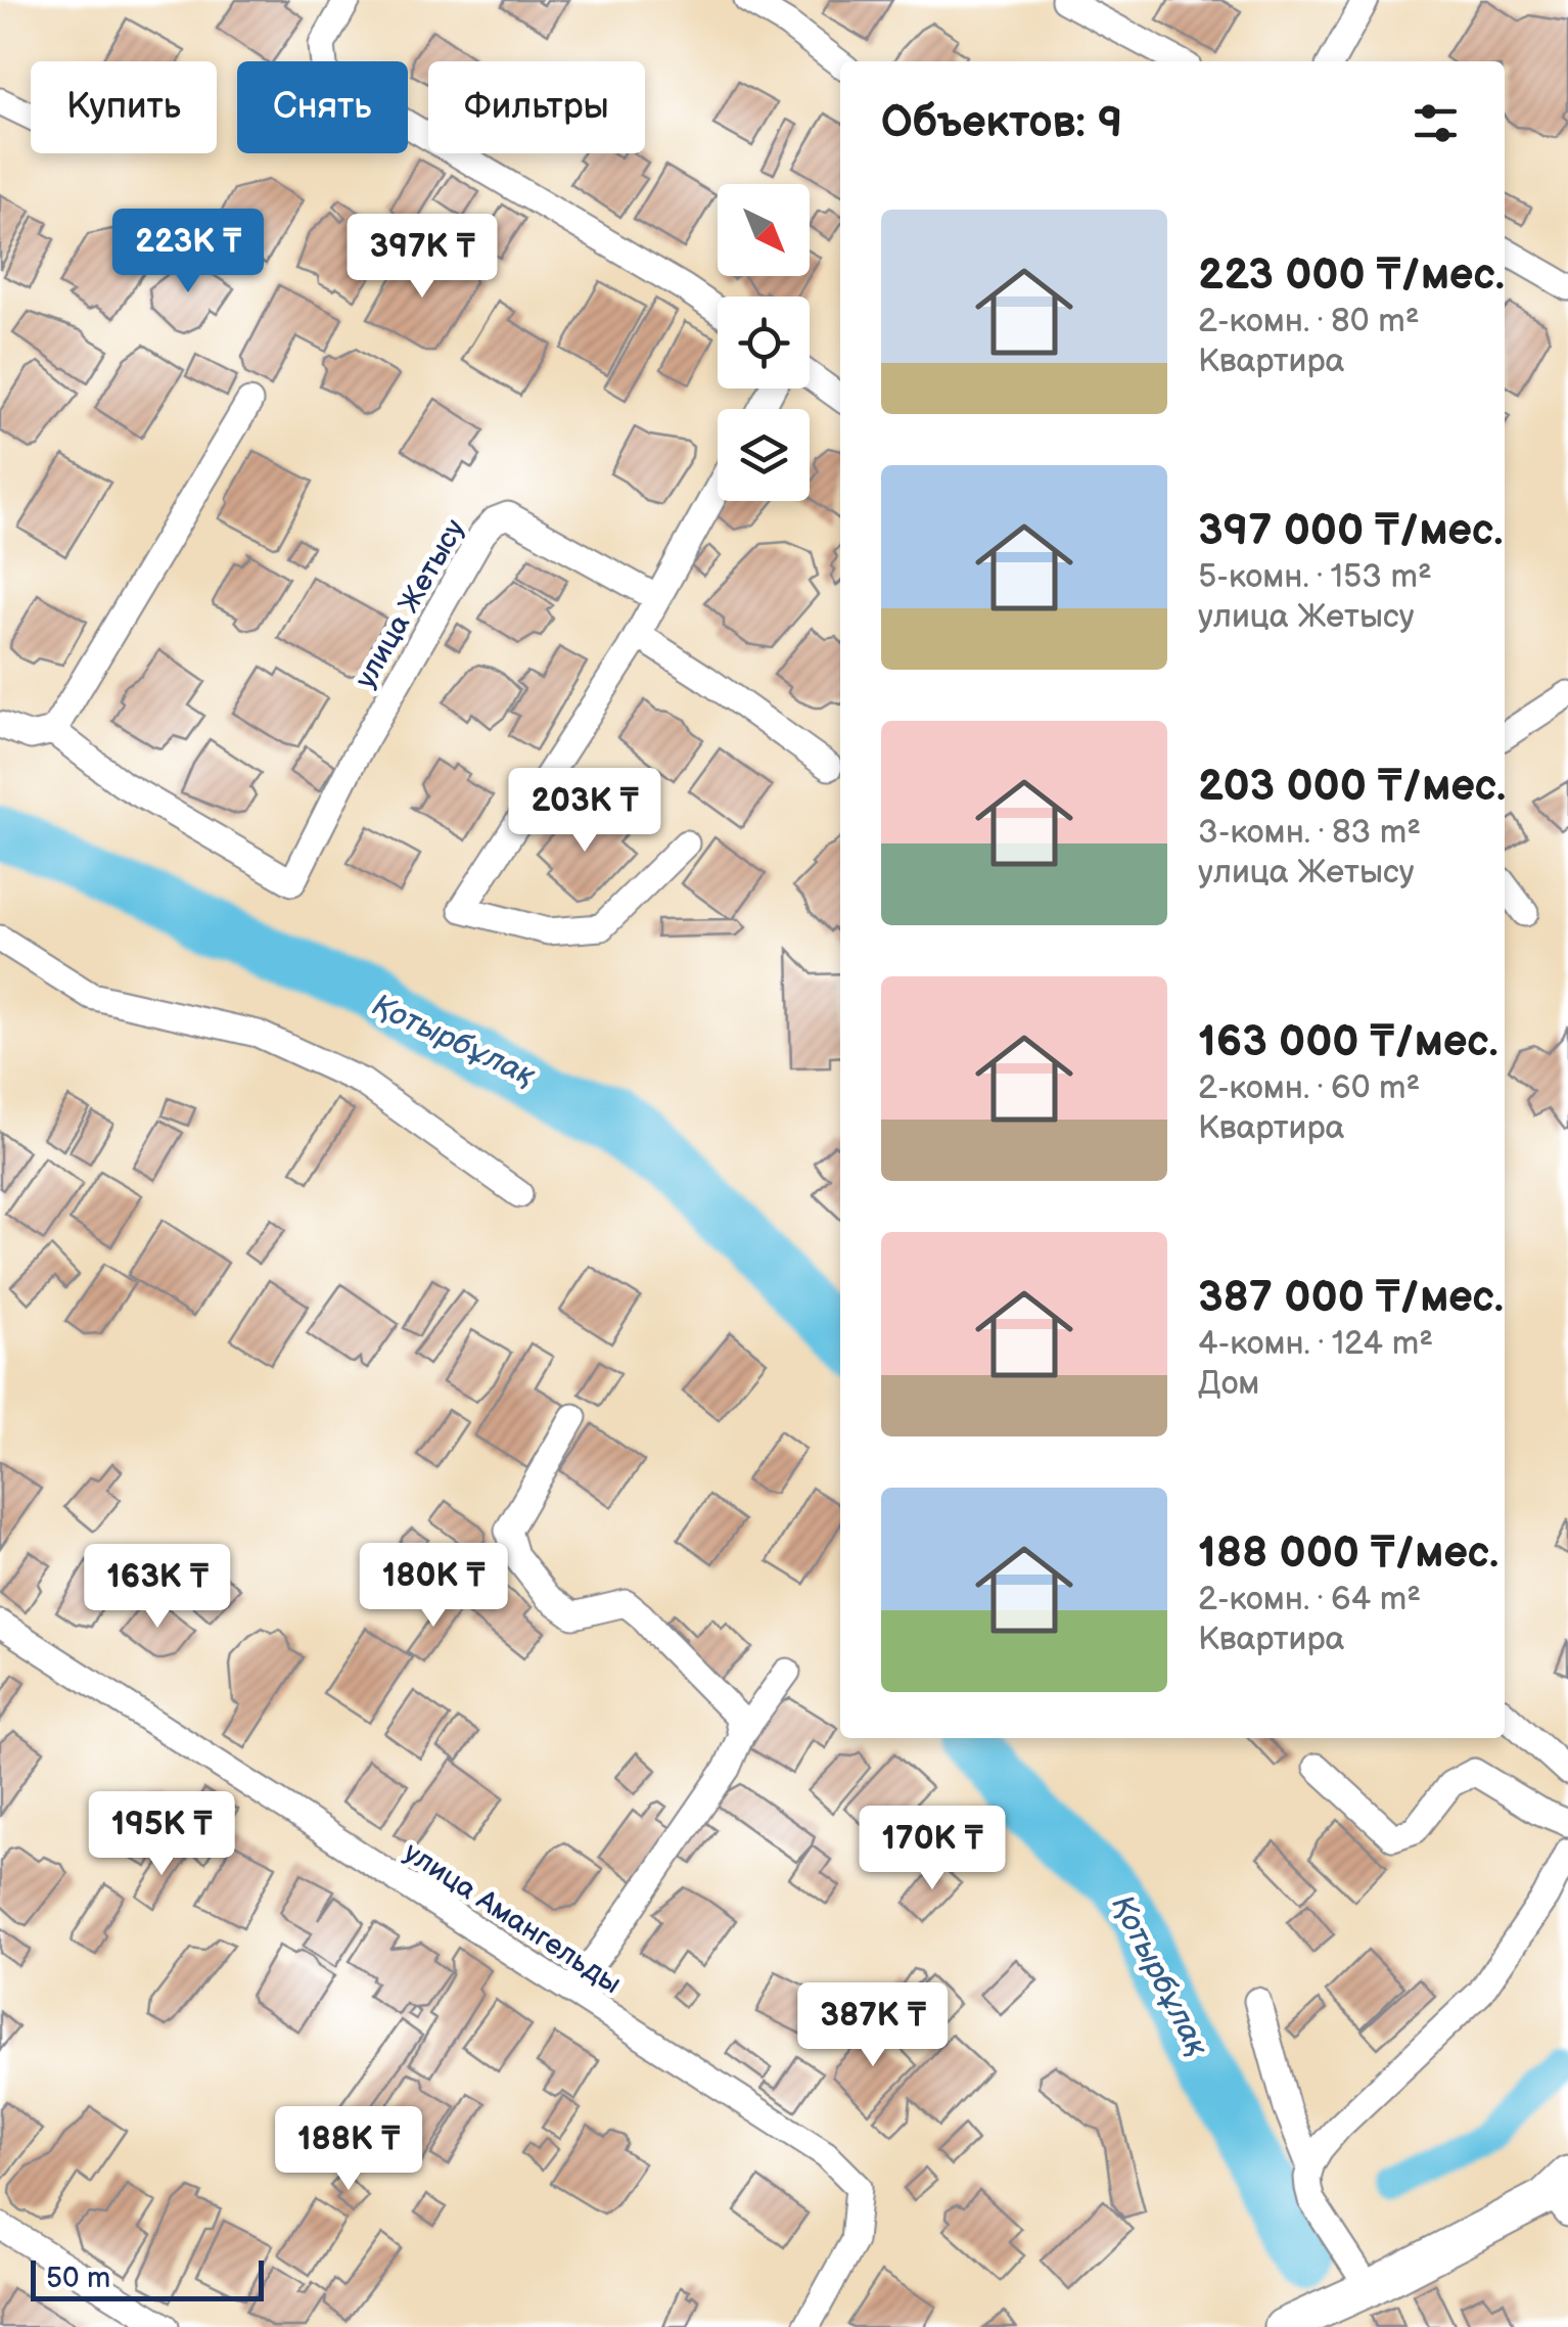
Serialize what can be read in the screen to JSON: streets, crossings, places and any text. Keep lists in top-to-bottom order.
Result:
{
  "streets": {
    "street": ["улица Жетысу", "улица Амангельды"]
  },
  "water": ["Қотырбұлақ"],
  "scale_bar": "50 m",
  "north": "bottom right",
  "page": {
    "chip": ["Купить", "Снять", "Фильтры"],
    "heading": "Объектов: 9",
    "list": [
      {
        "name": "223 000 ₸/мес.",
        "note": "2-комн. · 80 m² · Квартира"
      },
      {
        "name": "397 000 ₸/мес.",
        "note": "5-комн. · 153 m² · улица Жетысу"
      },
      {
        "name": "203 000 ₸/мес.",
        "note": "3-комн. · 83 m² · улица Жетысу"
      },
      {
        "name": "163 000 ₸/мес.",
        "note": "2-комн. · 60 m² · Квартира"
      },
      {
        "name": "387 000 ₸/мес.",
        "note": "4-комн. · 124 m² · Дом"
      },
      {
        "name": "188 000 ₸/мес.",
        "note": "2-комн. · 64 m² · Квартира"
      }
    ],
    "price": [
      "223K ₸",
      "397K ₸",
      "203K ₸",
      "180K ₸",
      "163K ₸",
      "195K ₸",
      "170K ₸",
      "387K ₸",
      "188K ₸"
    ],
    "scale": "50 m"
  }
}
